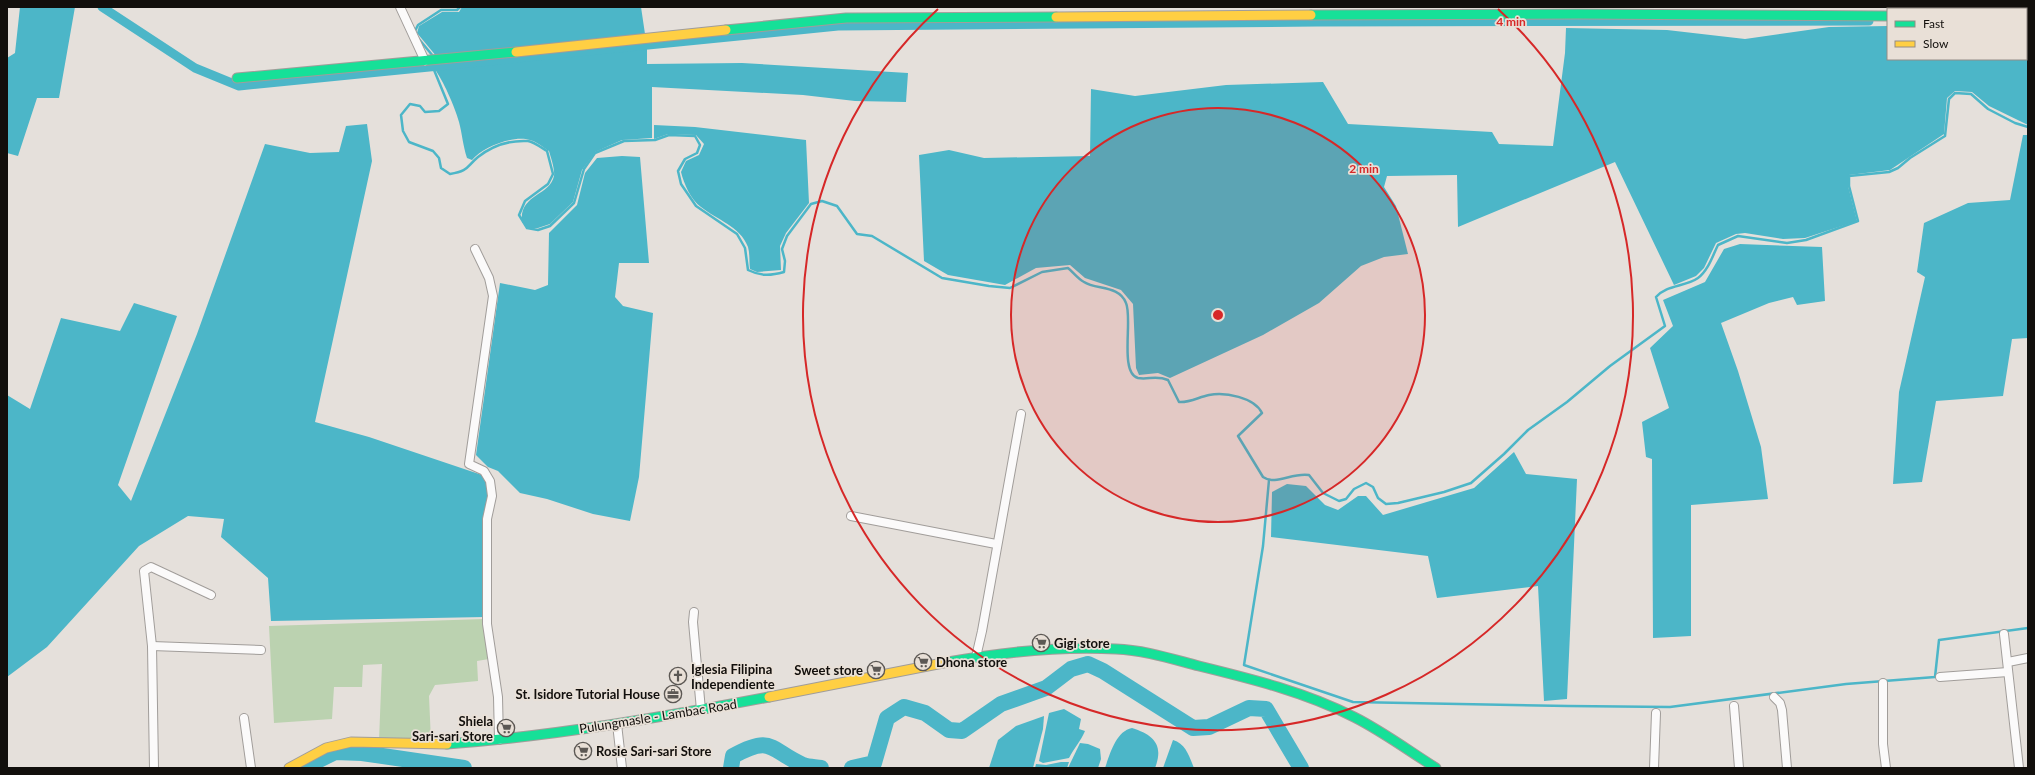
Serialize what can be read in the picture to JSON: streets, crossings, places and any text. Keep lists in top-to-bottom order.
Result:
{
  "streets": {
    "street": ["Pulungmasle - Lambac Road"]
  },
  "places": {
    "supermarket": [
      "Gigi store",
      "Dhona store",
      "Sweet store",
      "Shiela Sari-sari Store",
      "Rosie Sari-sari Store"
    ],
    "church": ["Iglesia Filipina Independiente"],
    "office": ["St. Isidore Tutorial House"]
  },
  "legend": ["Fast", "Slow"],
  "rings": ["4 min", "2 min"]
}
